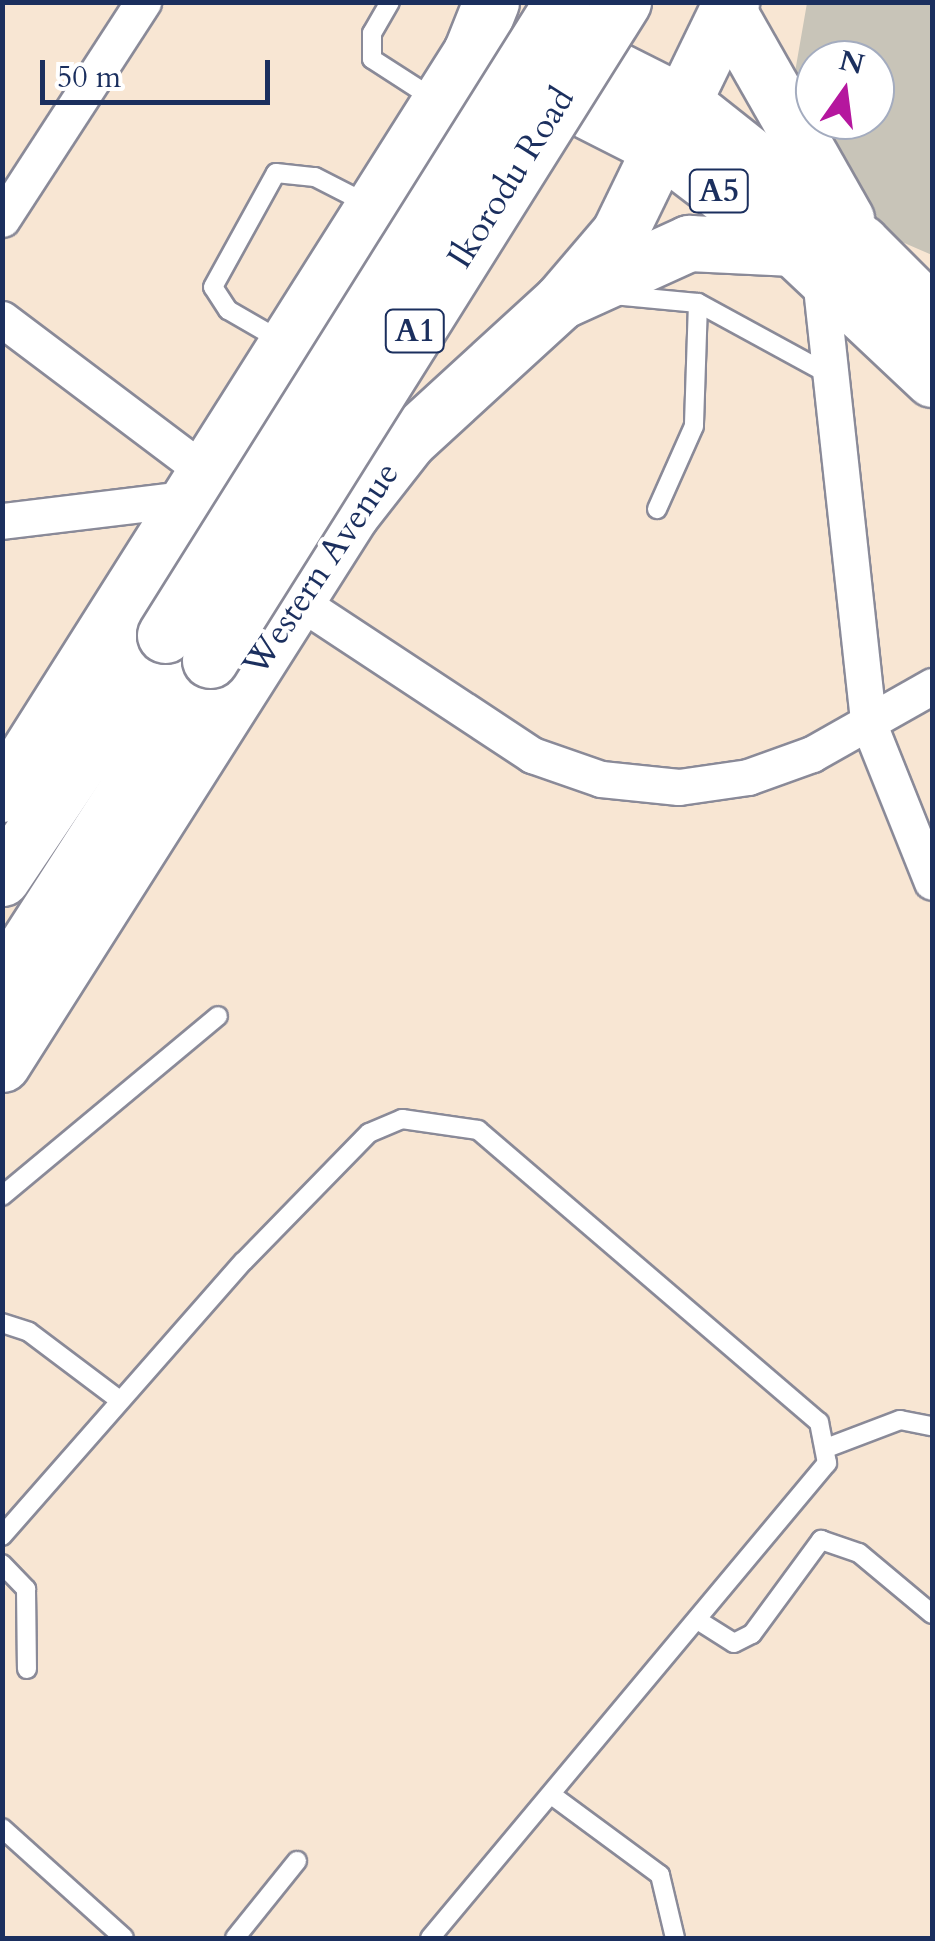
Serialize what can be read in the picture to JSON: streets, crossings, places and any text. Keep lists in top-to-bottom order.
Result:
{
  "streets": {
    "main road": [
      "Ikorodu Road",
      "A5",
      "A1",
      "Western Avenue"
    ]
  },
  "crossings": [
    ["Ikorodu Road", "A1"],
    ["Ikorodu Road", "Western Avenue"],
    ["A5", "Western Avenue"],
    ["A1", "Western Avenue"]
  ],
  "scale_bar": "50 m",
  "north": "top"
}
